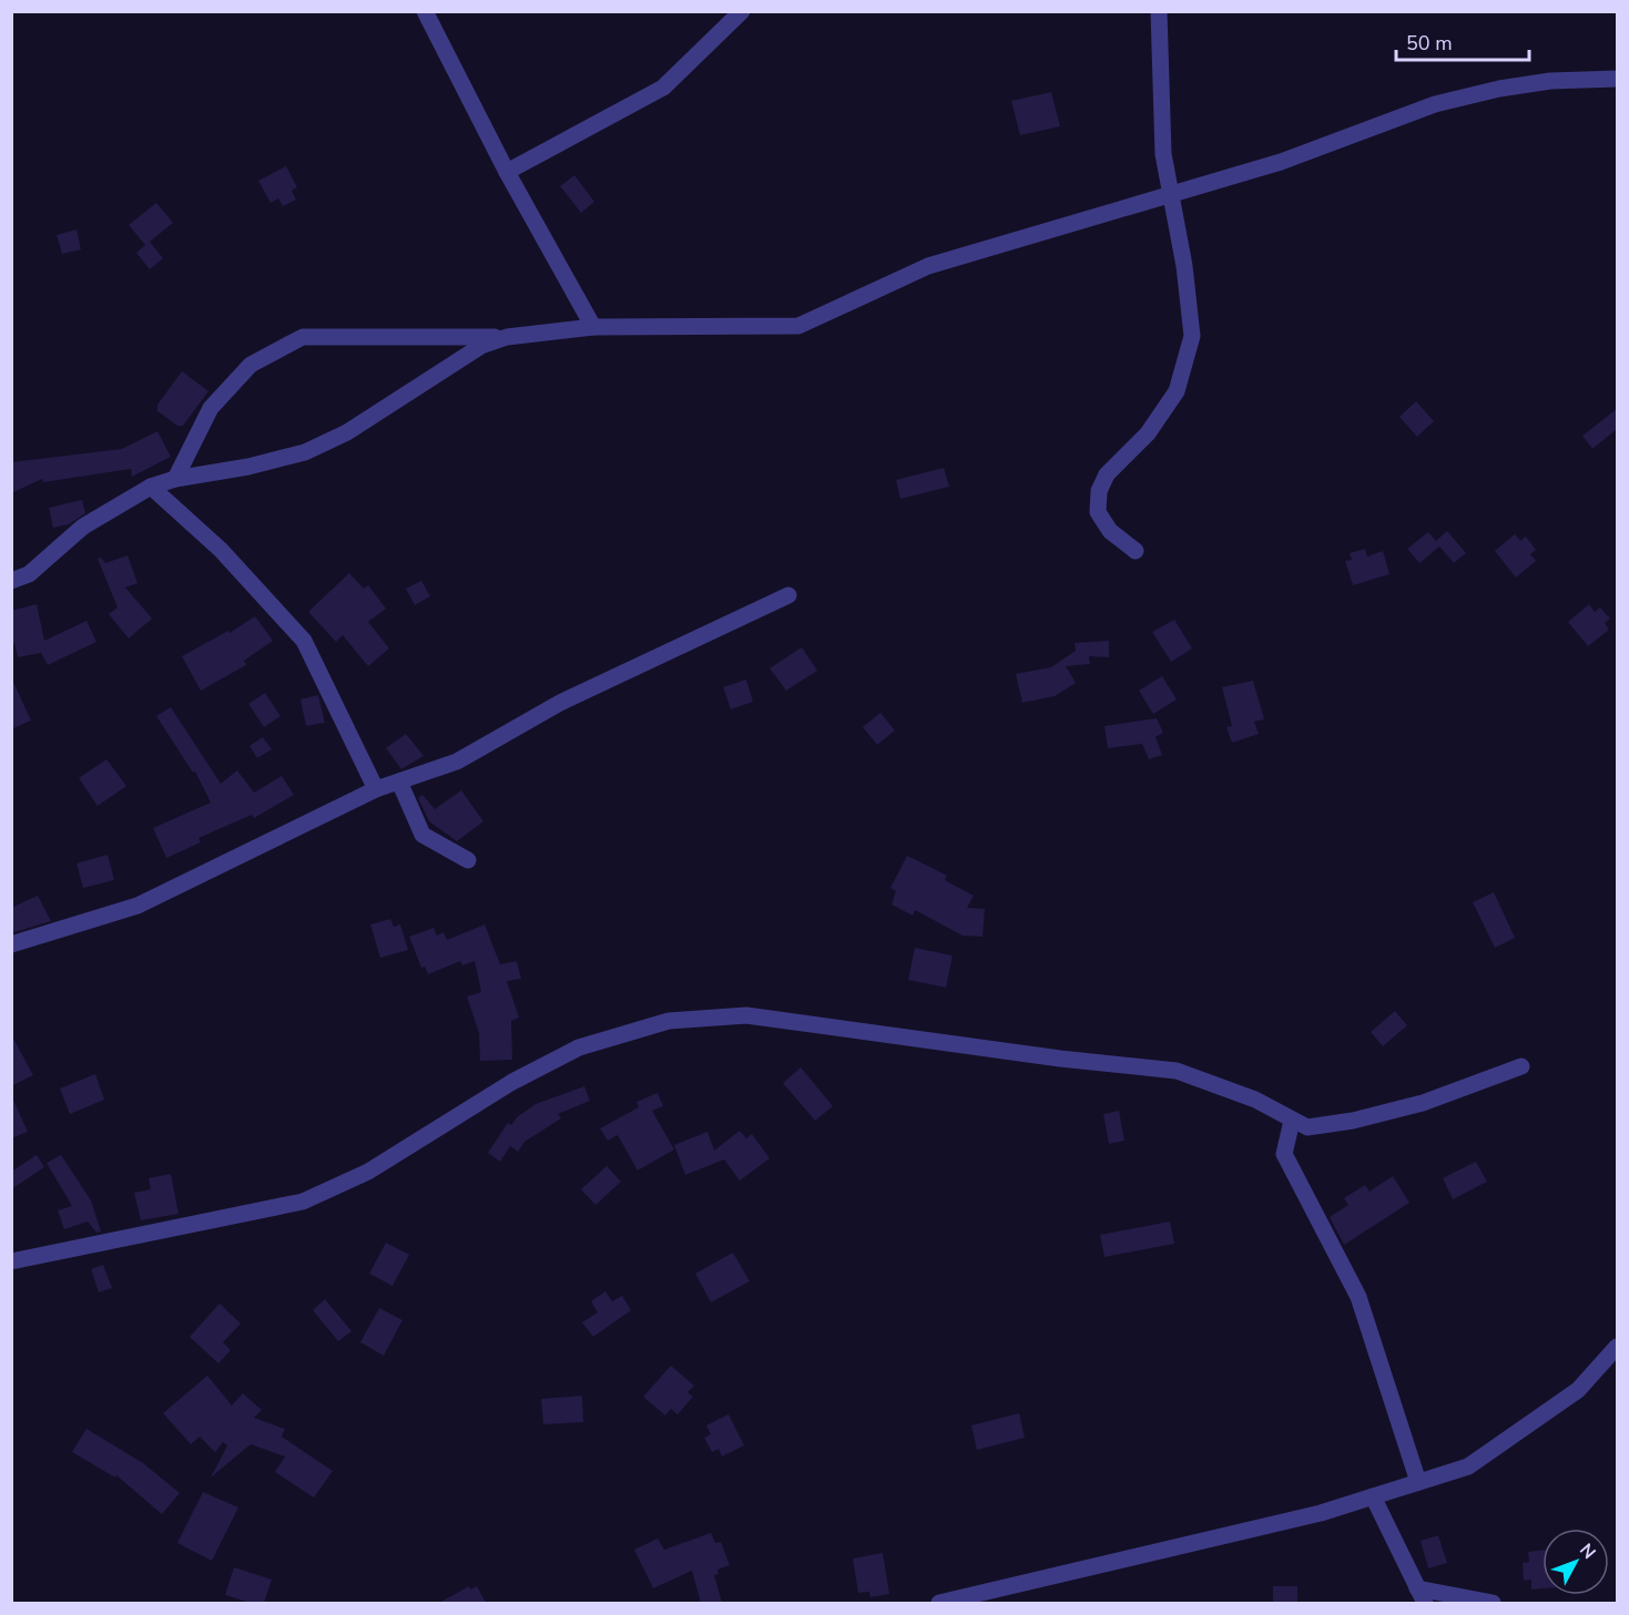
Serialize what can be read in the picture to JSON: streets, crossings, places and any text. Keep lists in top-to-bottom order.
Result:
{
  "scale_bar": "50 m",
  "north": "top right"
}
